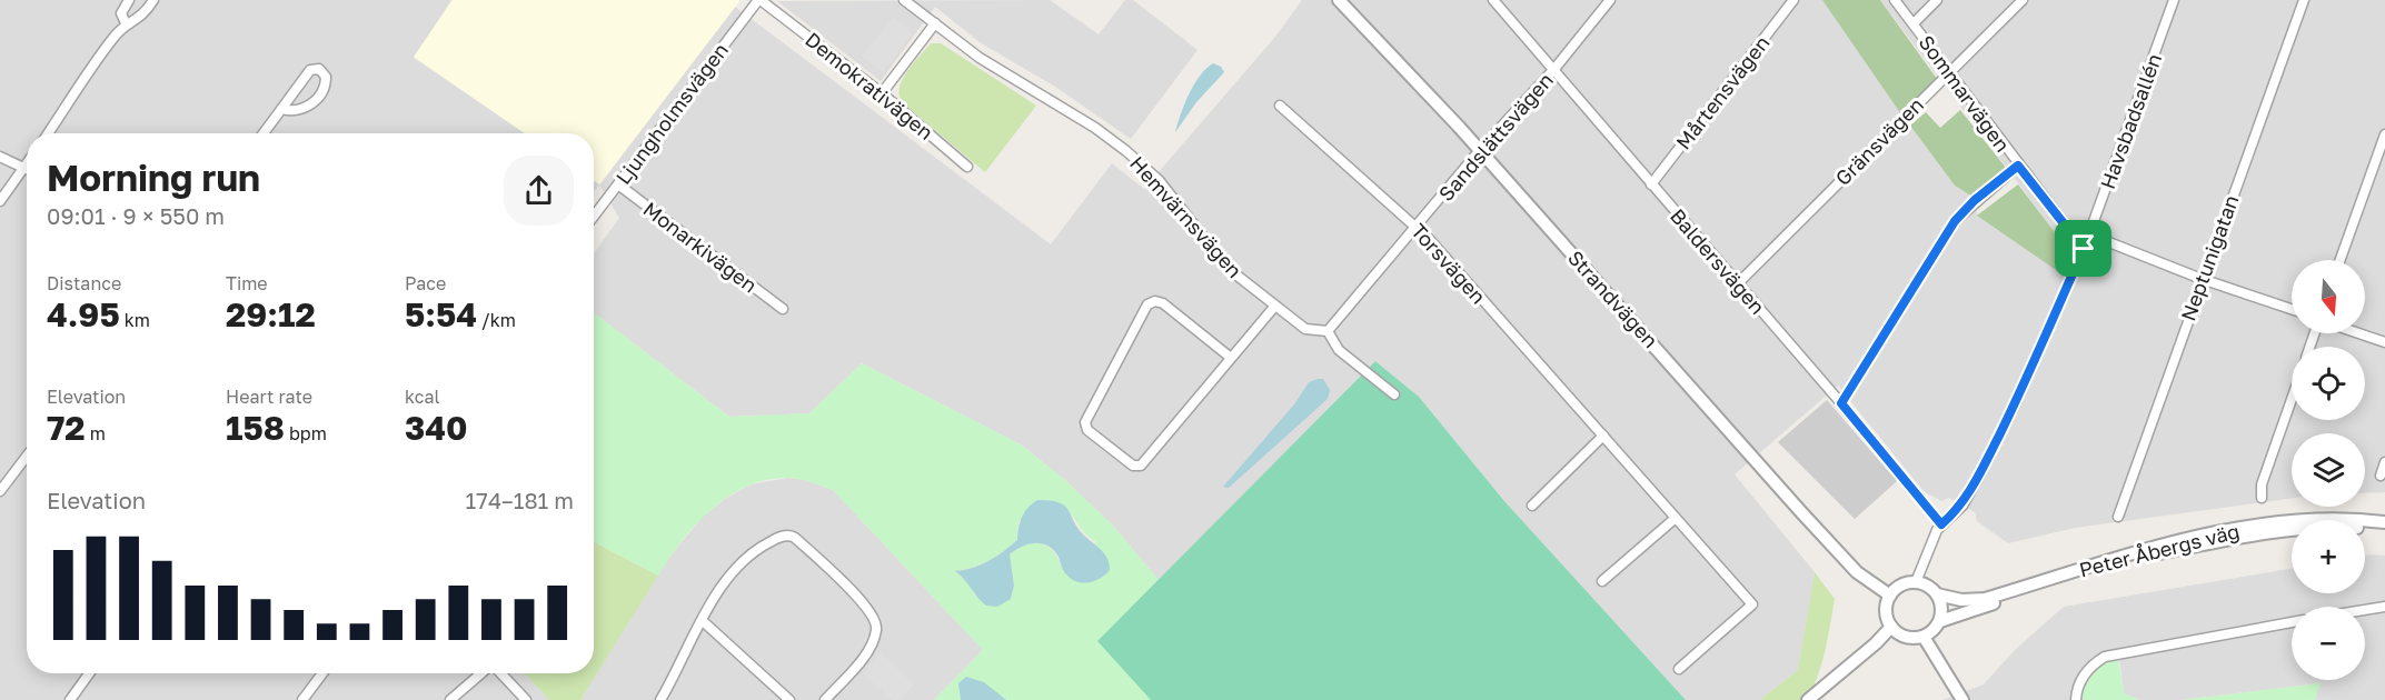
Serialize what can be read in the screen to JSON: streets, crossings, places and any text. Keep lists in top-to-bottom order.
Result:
{
  "streets": {
    "street": [
      "Demokrativägen",
      "Mårtensvägen",
      "Sommarvägen",
      "Ljungholmsvägen",
      "Havsbadsallén",
      "Sandslättsvägen",
      "Gränsvägen",
      "Hemvärnsvägen",
      "Monarkivägen",
      "Neptunigatan",
      "Baldersvägen",
      "Torsvägen",
      "Strandvägen",
      "Peter Åbergs väg"
    ]
  },
  "crossings": [
    ["Demokrativägen", "Ljungholmsvägen"],
    ["Mårtensvägen", "Baldersvägen"],
    ["Sommarvägen", "Havsbadsallén"],
    ["Sommarvägen", "Gränsvägen"],
    ["Ljungholmsvägen", "Monarkivägen"],
    ["Havsbadsallén", "Baldersvägen"],
    ["Havsbadsallén", "Strandvägen"],
    ["Havsbadsallén", "Peter Åbergs väg"],
    ["Sandslättsvägen", "Hemvärnsvägen"],
    ["Sandslättsvägen", "Baldersvägen"],
    ["Sandslättsvägen", "Torsvägen"],
    ["Sandslättsvägen", "Strandvägen"],
    ["Gränsvägen", "Baldersvägen"],
    ["Strandvägen", "Peter Åbergs väg"]
  ],
  "north": "bottom",
  "page": {
    "heading": ["Morning run", "09:01 · 9 × 550 m"],
    "stats": [
      ["Distance", "4.95 km"],
      ["Time", "29:12"],
      ["Pace", "5:54 /km"],
      ["Elevation", "72 m"],
      ["Heart rate", "158 bpm"],
      ["kcal", "340"]
    ],
    "map_buttons": ["+", "−"],
    "chart": ["Elevation", "174–181 m"]
  }
}
